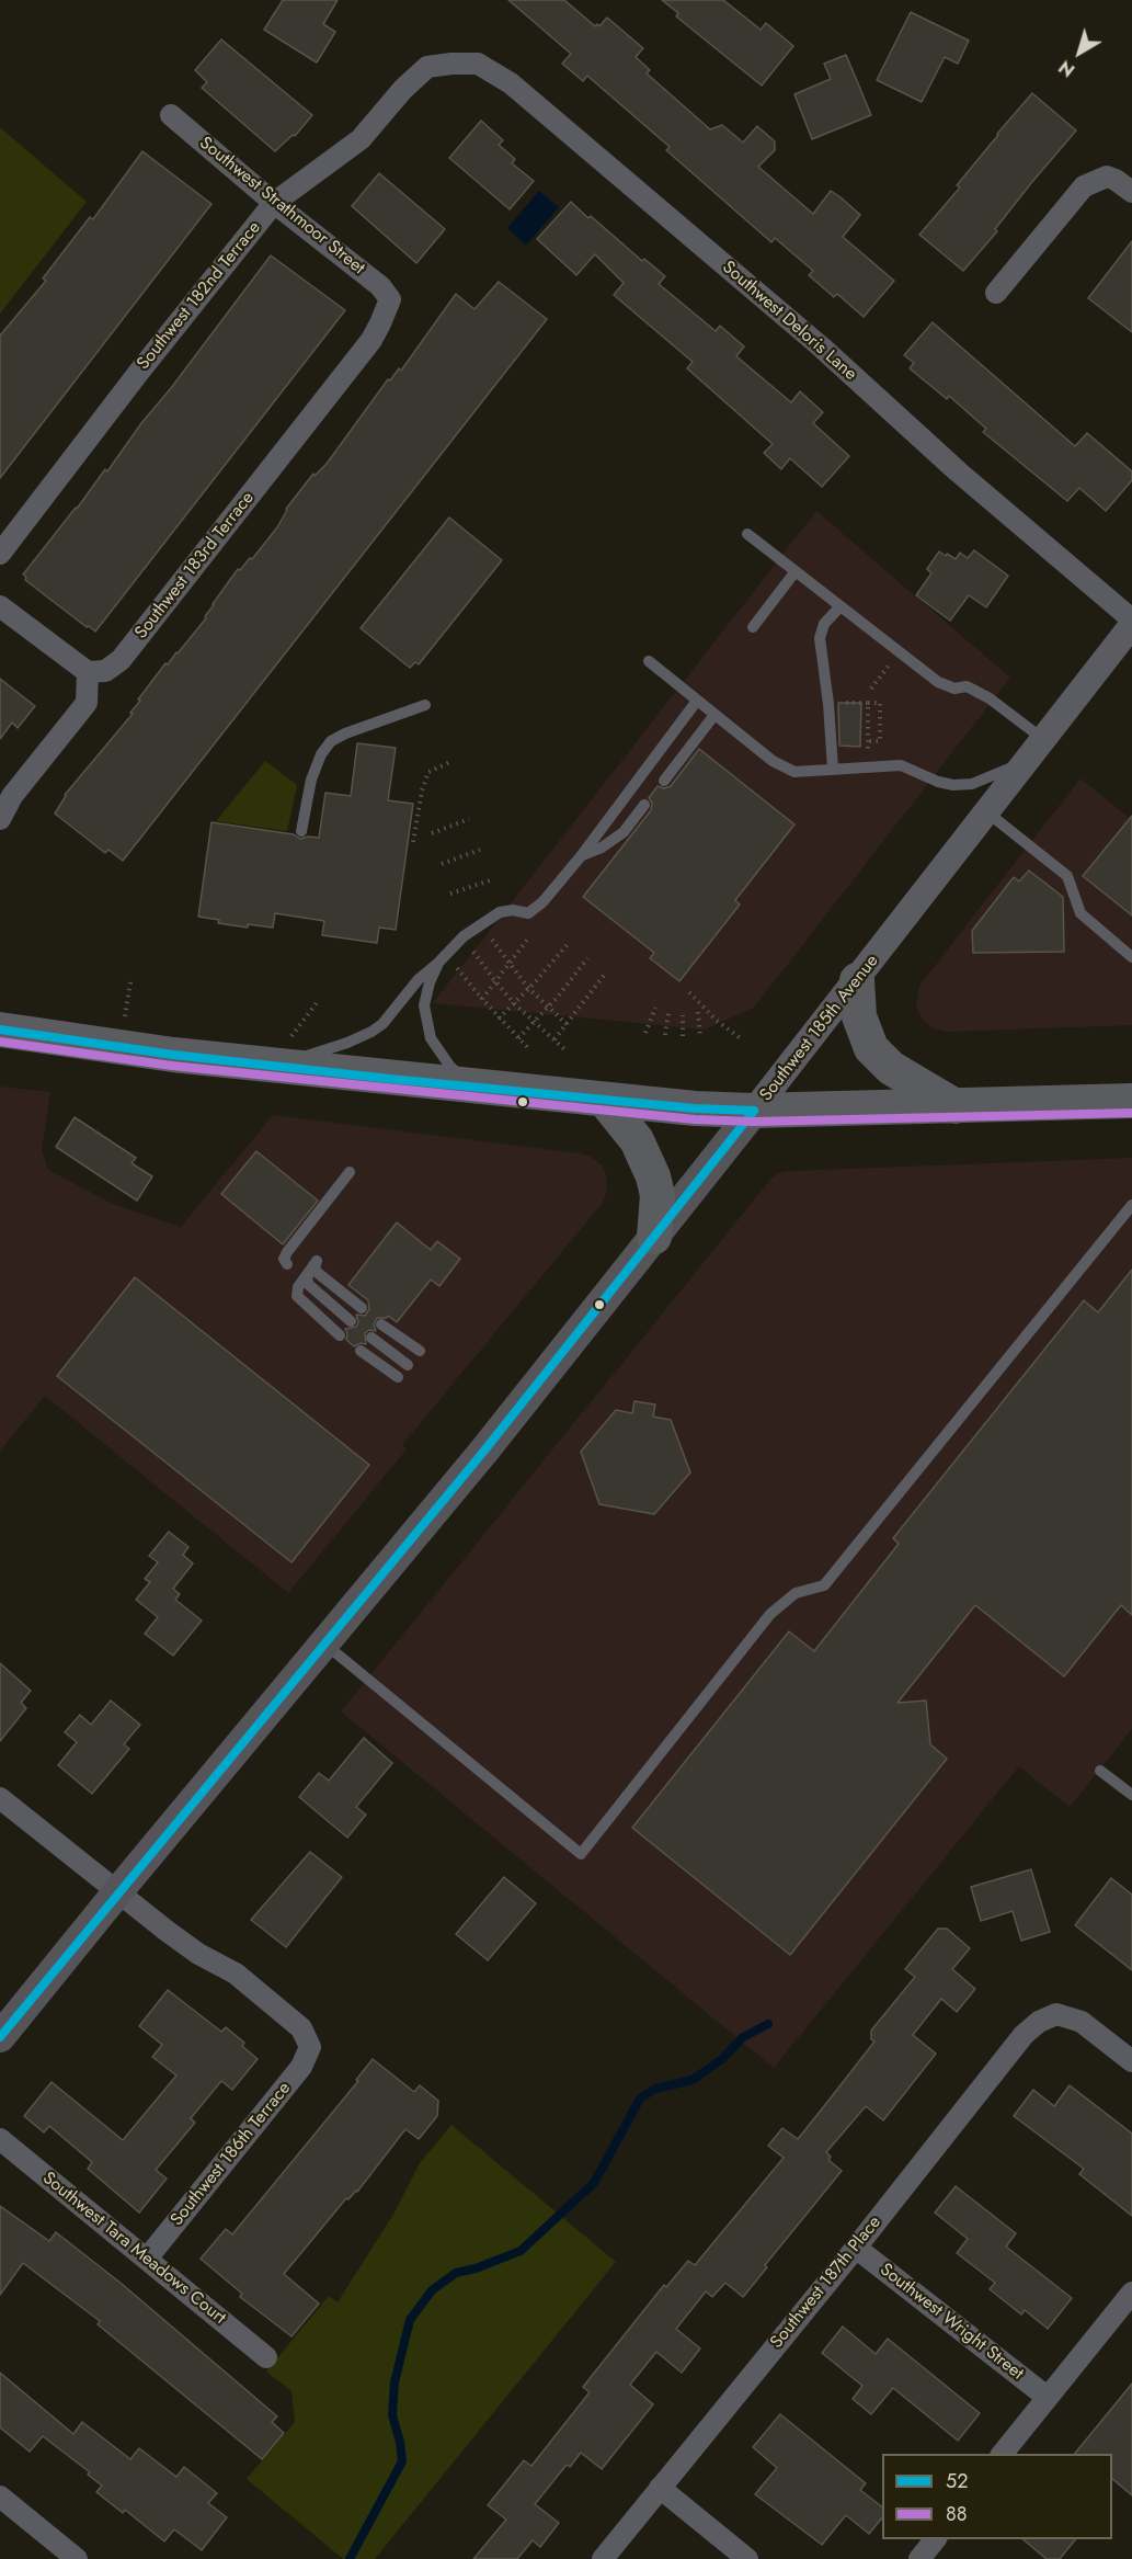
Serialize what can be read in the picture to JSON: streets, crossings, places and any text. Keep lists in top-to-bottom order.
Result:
{
  "streets": {
    "main road": ["Southwest 185th Avenue"],
    "street": [
      "Southwest Strathmoor Street",
      "Southwest 182nd Terrace",
      "Southwest Deloris Lane",
      "Southwest 183rd Terrace",
      "Southwest 186th Terrace",
      "Southwest Tara Meadows Court",
      "Southwest 187th Place",
      "Southwest Wright Street"
    ]
  },
  "crossings": [
    ["Southwest Strathmoor Street", "Southwest 182nd Terrace"],
    ["Southwest Strathmoor Street", "Southwest 183rd Terrace"],
    ["Southwest 182nd Terrace", "Southwest Deloris Lane"],
    ["Southwest Deloris Lane", "Southwest 185th Avenue"],
    ["Southwest 185th Avenue", "Southwest 186th Terrace"],
    ["Southwest 186th Terrace", "Southwest Tara Meadows Court"],
    ["Southwest 187th Place", "Southwest Wright Street"]
  ],
  "lines": ["transit line 52", "transit line 88"],
  "legend": ["52", "88"],
  "north": "bottom left"
}
